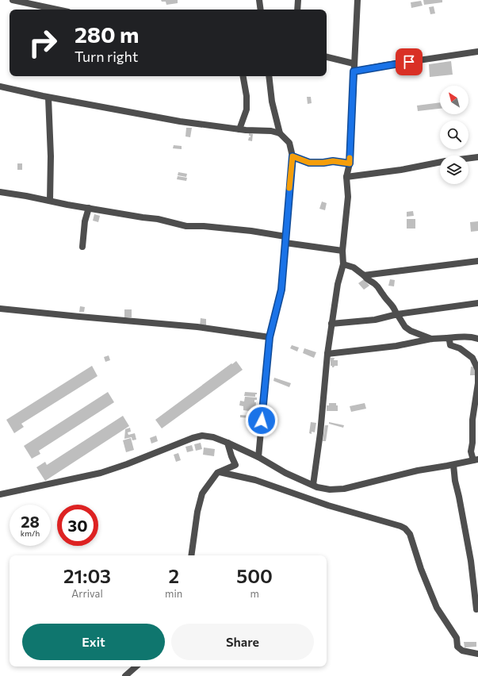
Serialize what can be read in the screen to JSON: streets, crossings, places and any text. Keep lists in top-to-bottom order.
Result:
{
  "north": "top left",
  "page": {
    "turn": ["280 m", "Turn right"],
    "speed": "28 km/h",
    "limit": "30",
    "eta": [
      "21:03",
      "Arrival",
      "2",
      "min",
      "500",
      "m"
    ],
    "buttons": ["Exit", "Share"]
  }
}
